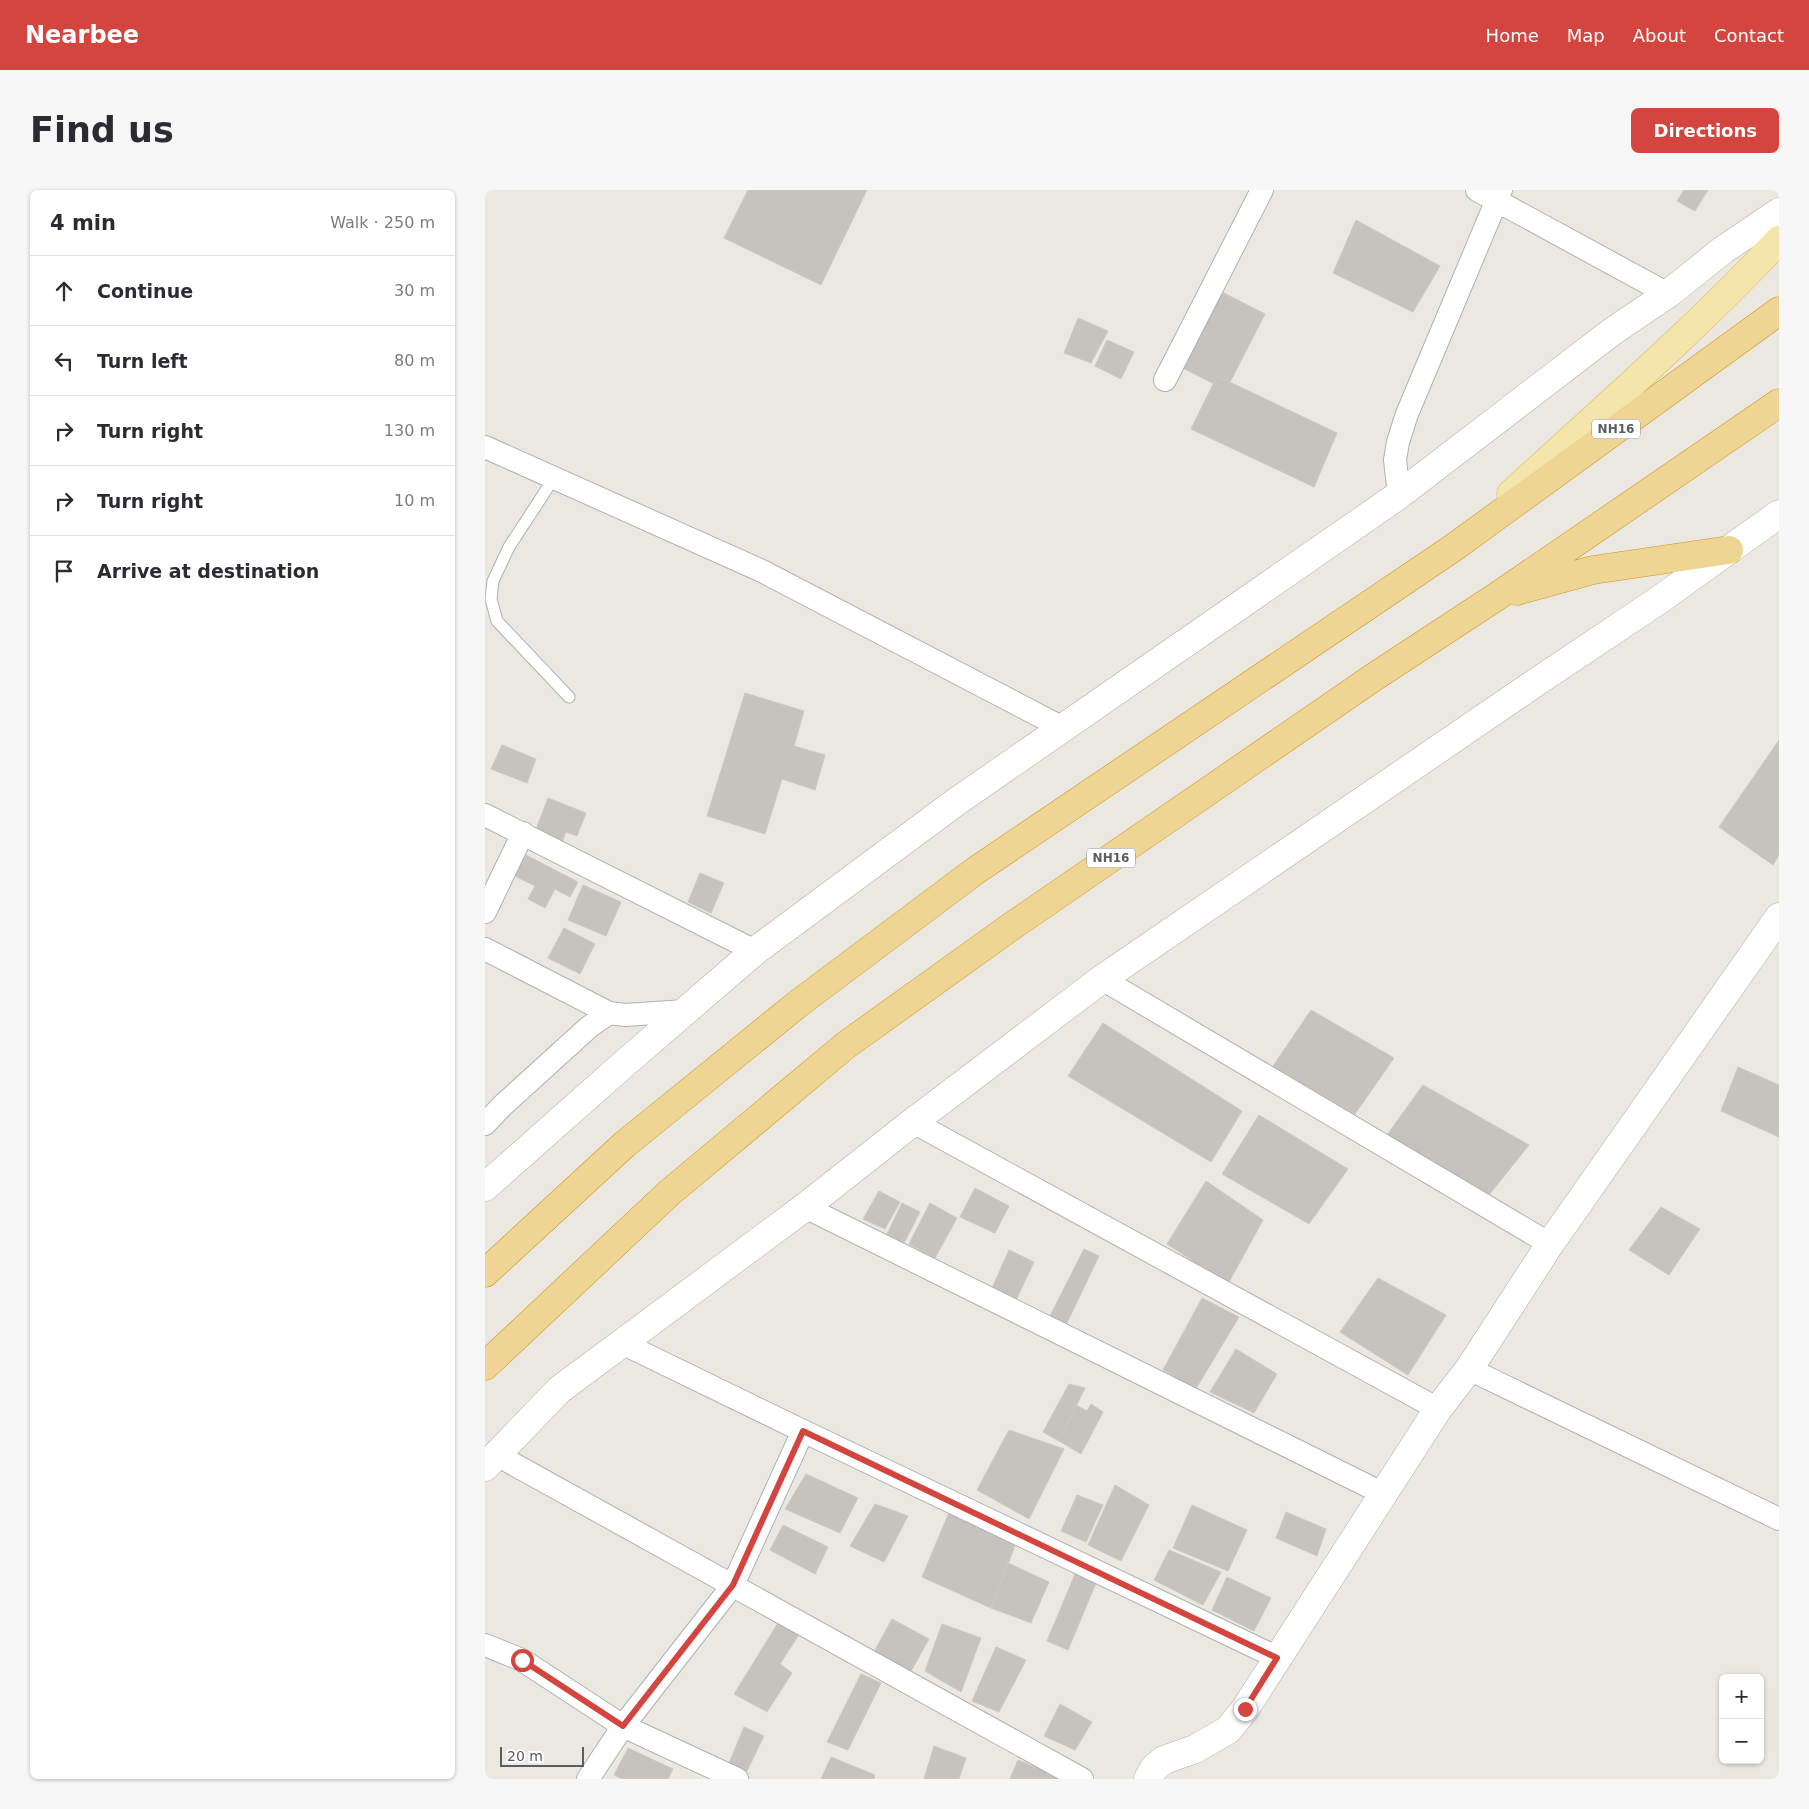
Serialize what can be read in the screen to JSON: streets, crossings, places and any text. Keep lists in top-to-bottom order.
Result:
{
  "streets": {
    "highway": ["NH16"]
  },
  "scale_bar": "20 m",
  "page": {
    "header": "Nearbee",
    "nav": [
      "Home",
      "Map",
      "About",
      "Contact"
    ],
    "buttons": "Directions",
    "title": "Find us",
    "heading": ["4 min", "Walk · 250 m"],
    "list": [
      ["Continue", "30 m"],
      ["Turn left", "80 m"],
      ["Turn right", "130 m"],
      ["Turn right", "10 m"],
      "Arrive at destination"
    ],
    "map_buttons": ["+", "−"],
    "scale": "20 m"
  }
}
